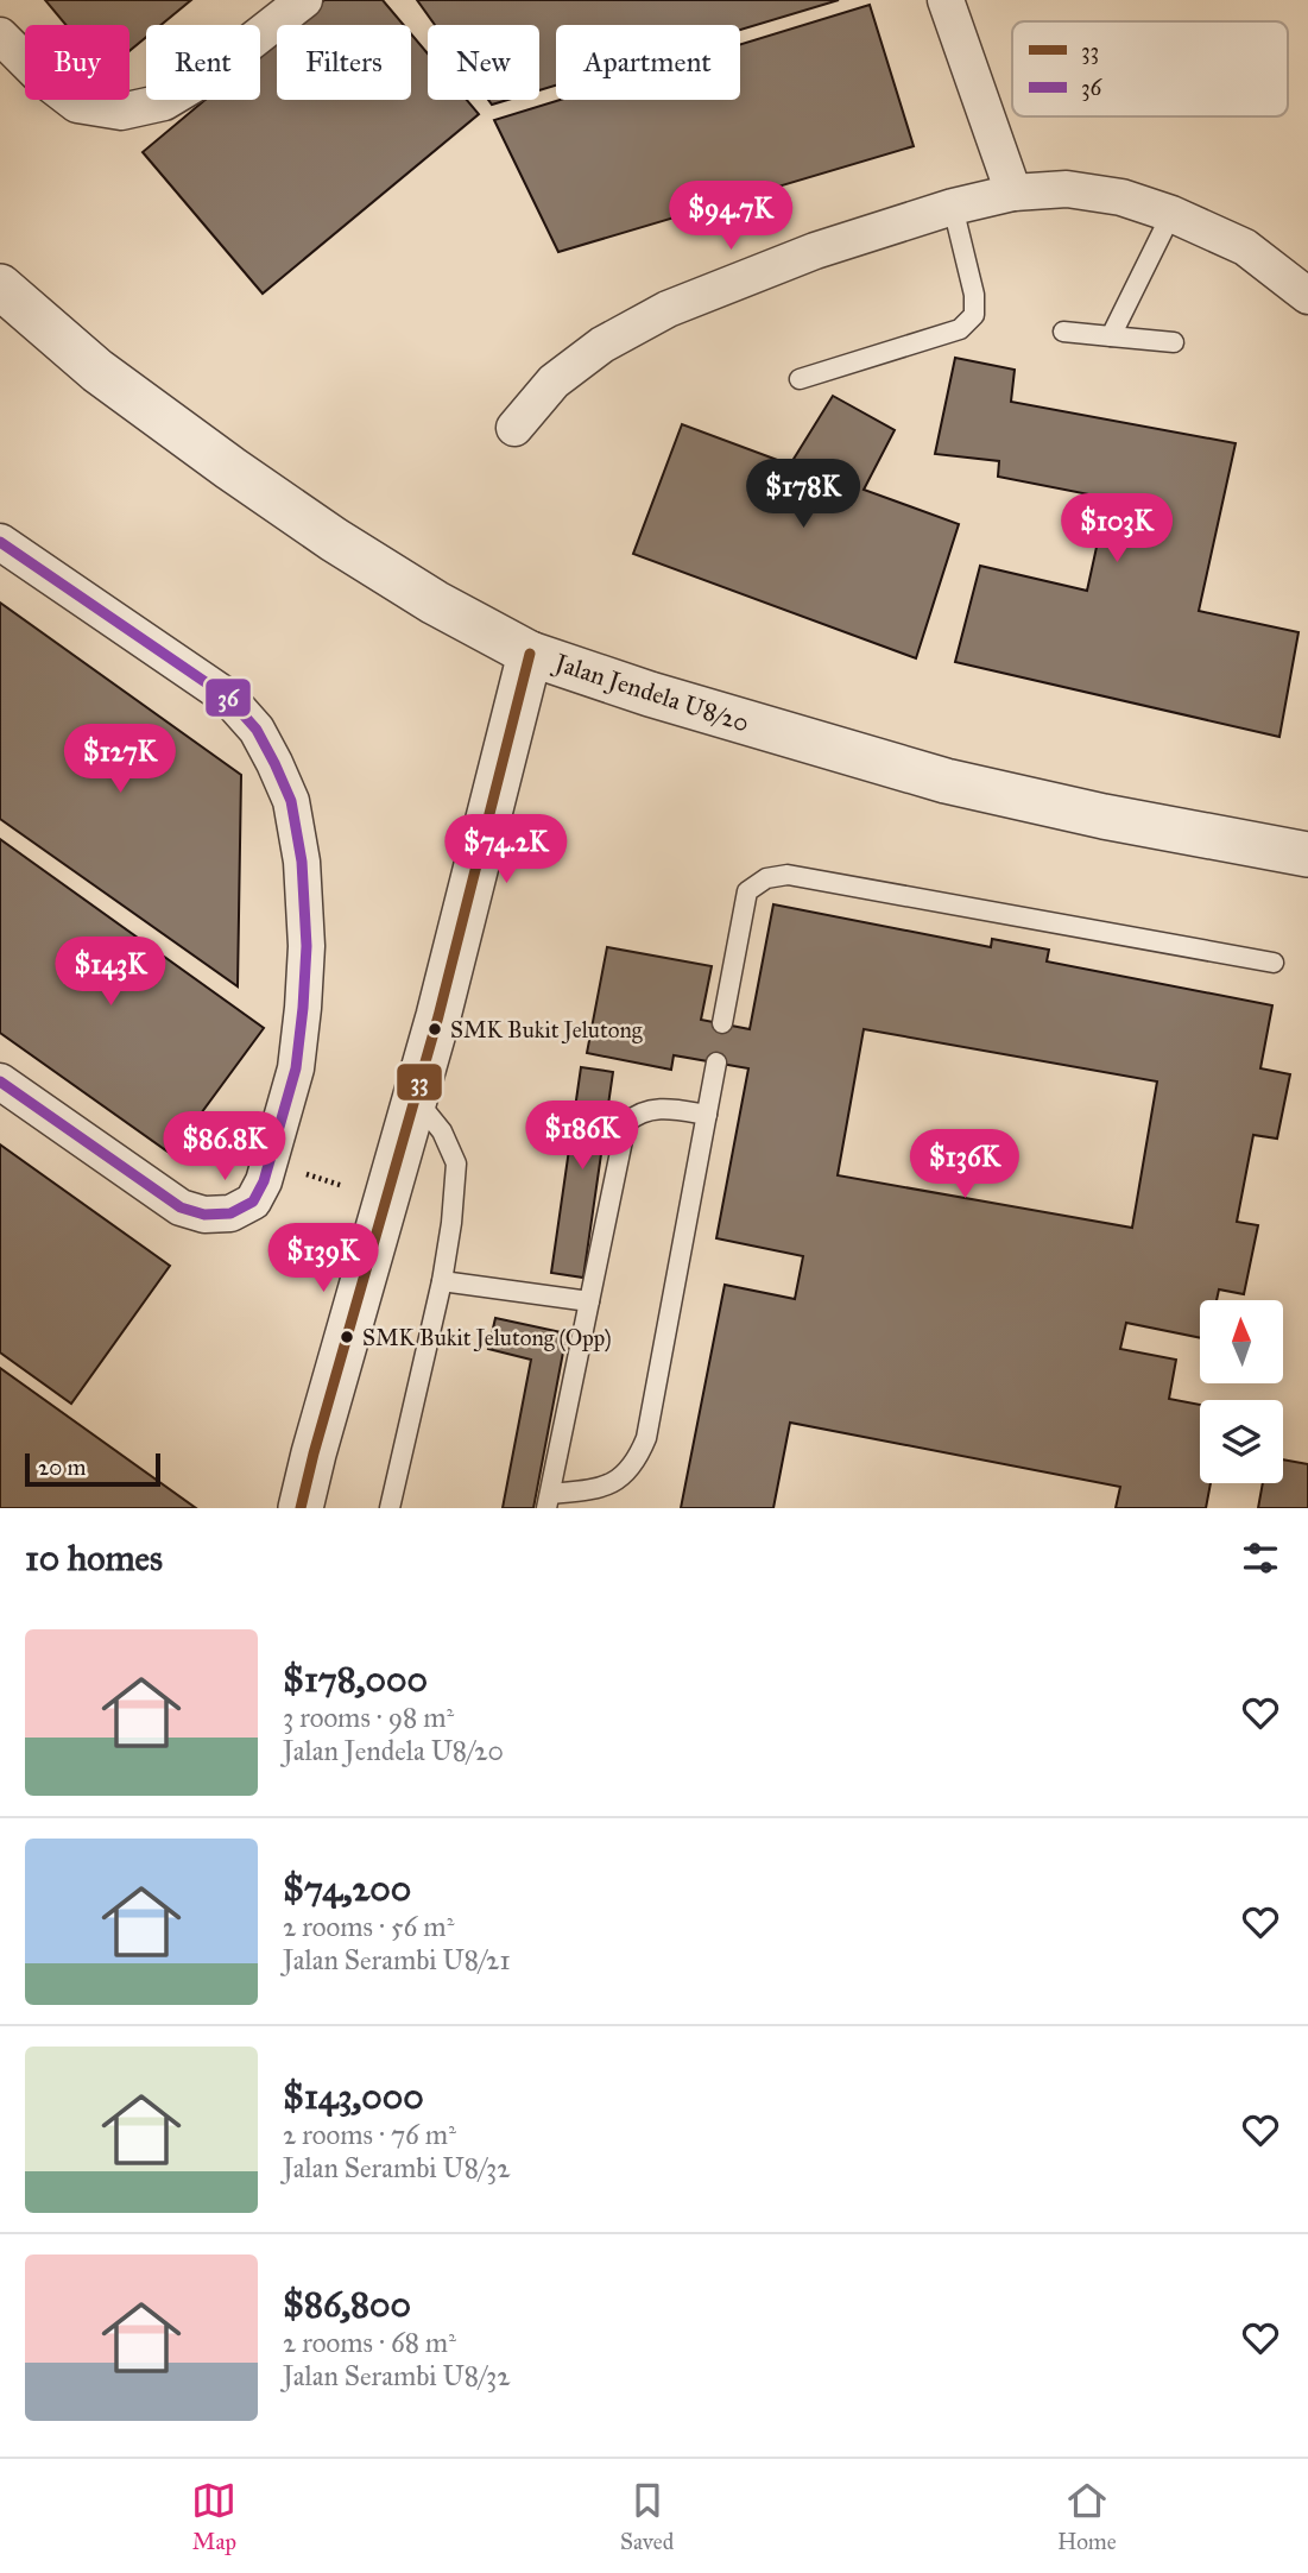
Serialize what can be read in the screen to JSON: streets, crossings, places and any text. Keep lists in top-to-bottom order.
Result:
{
  "streets": {
    "street": ["Jalan Jendela U8/20"]
  },
  "places": ["SMK Bukit Jelutong", "SMK Bukit Jelutong (Opp)"],
  "lines": ["transit line 36", "transit line 33"],
  "legend": ["33", "36"],
  "scale_bar": "20 m",
  "north": "top",
  "page": {
    "chip": [
      "Buy",
      "Rent",
      "Filters",
      "New",
      "Apartment"
    ],
    "price": [
      "$94.7K",
      "$178K",
      "$103K",
      "$127K",
      "$74.2K",
      "$143K",
      "$186K",
      "$86.8K",
      "$136K",
      "$139K"
    ],
    "scale": "20 m",
    "heading": "10 homes",
    "list": [
      {
        "name": "$178,000",
        "note": "3 rooms · 98 m² · Jalan Jendela U8/20"
      },
      {
        "name": "$74,200",
        "note": "2 rooms · 56 m² · Jalan Serambi U8/21"
      },
      {
        "name": "$143,000",
        "note": "2 rooms · 76 m² · Jalan Serambi U8/32"
      },
      {
        "name": "$86,800",
        "note": "2 rooms · 68 m² · Jalan Serambi U8/32"
      }
    ],
    "tabs": ["Map", "Saved", "Home"]
  }
}
